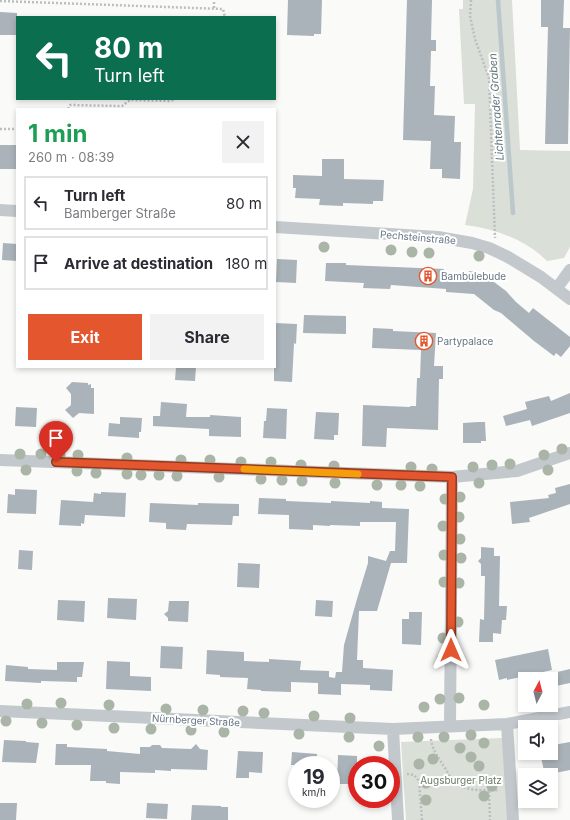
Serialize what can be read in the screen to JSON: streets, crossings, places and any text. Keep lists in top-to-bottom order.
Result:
{
  "streets": {
    "street": ["Pechsteinstraße", "Nürnberger Straße"]
  },
  "water": ["Lichtenrader Graben"],
  "parks": ["Augsburger Platz"],
  "places": {
    "building": ["Bambulebude", "Partypalace"]
  },
  "north": "top",
  "page": {
    "turn": ["80 m", "Turn left"],
    "heading": ["1 min", "260 m · 08:39"],
    "list": [
      {
        "name": "Turn left",
        "note": "Bamberger Straße",
        "value": "80 m"
      },
      {
        "name": "Arrive at destination",
        "value": "180 m"
      }
    ],
    "buttons": ["Exit", "Share"],
    "speed": "19 km/h",
    "limit": "30"
  }
}
